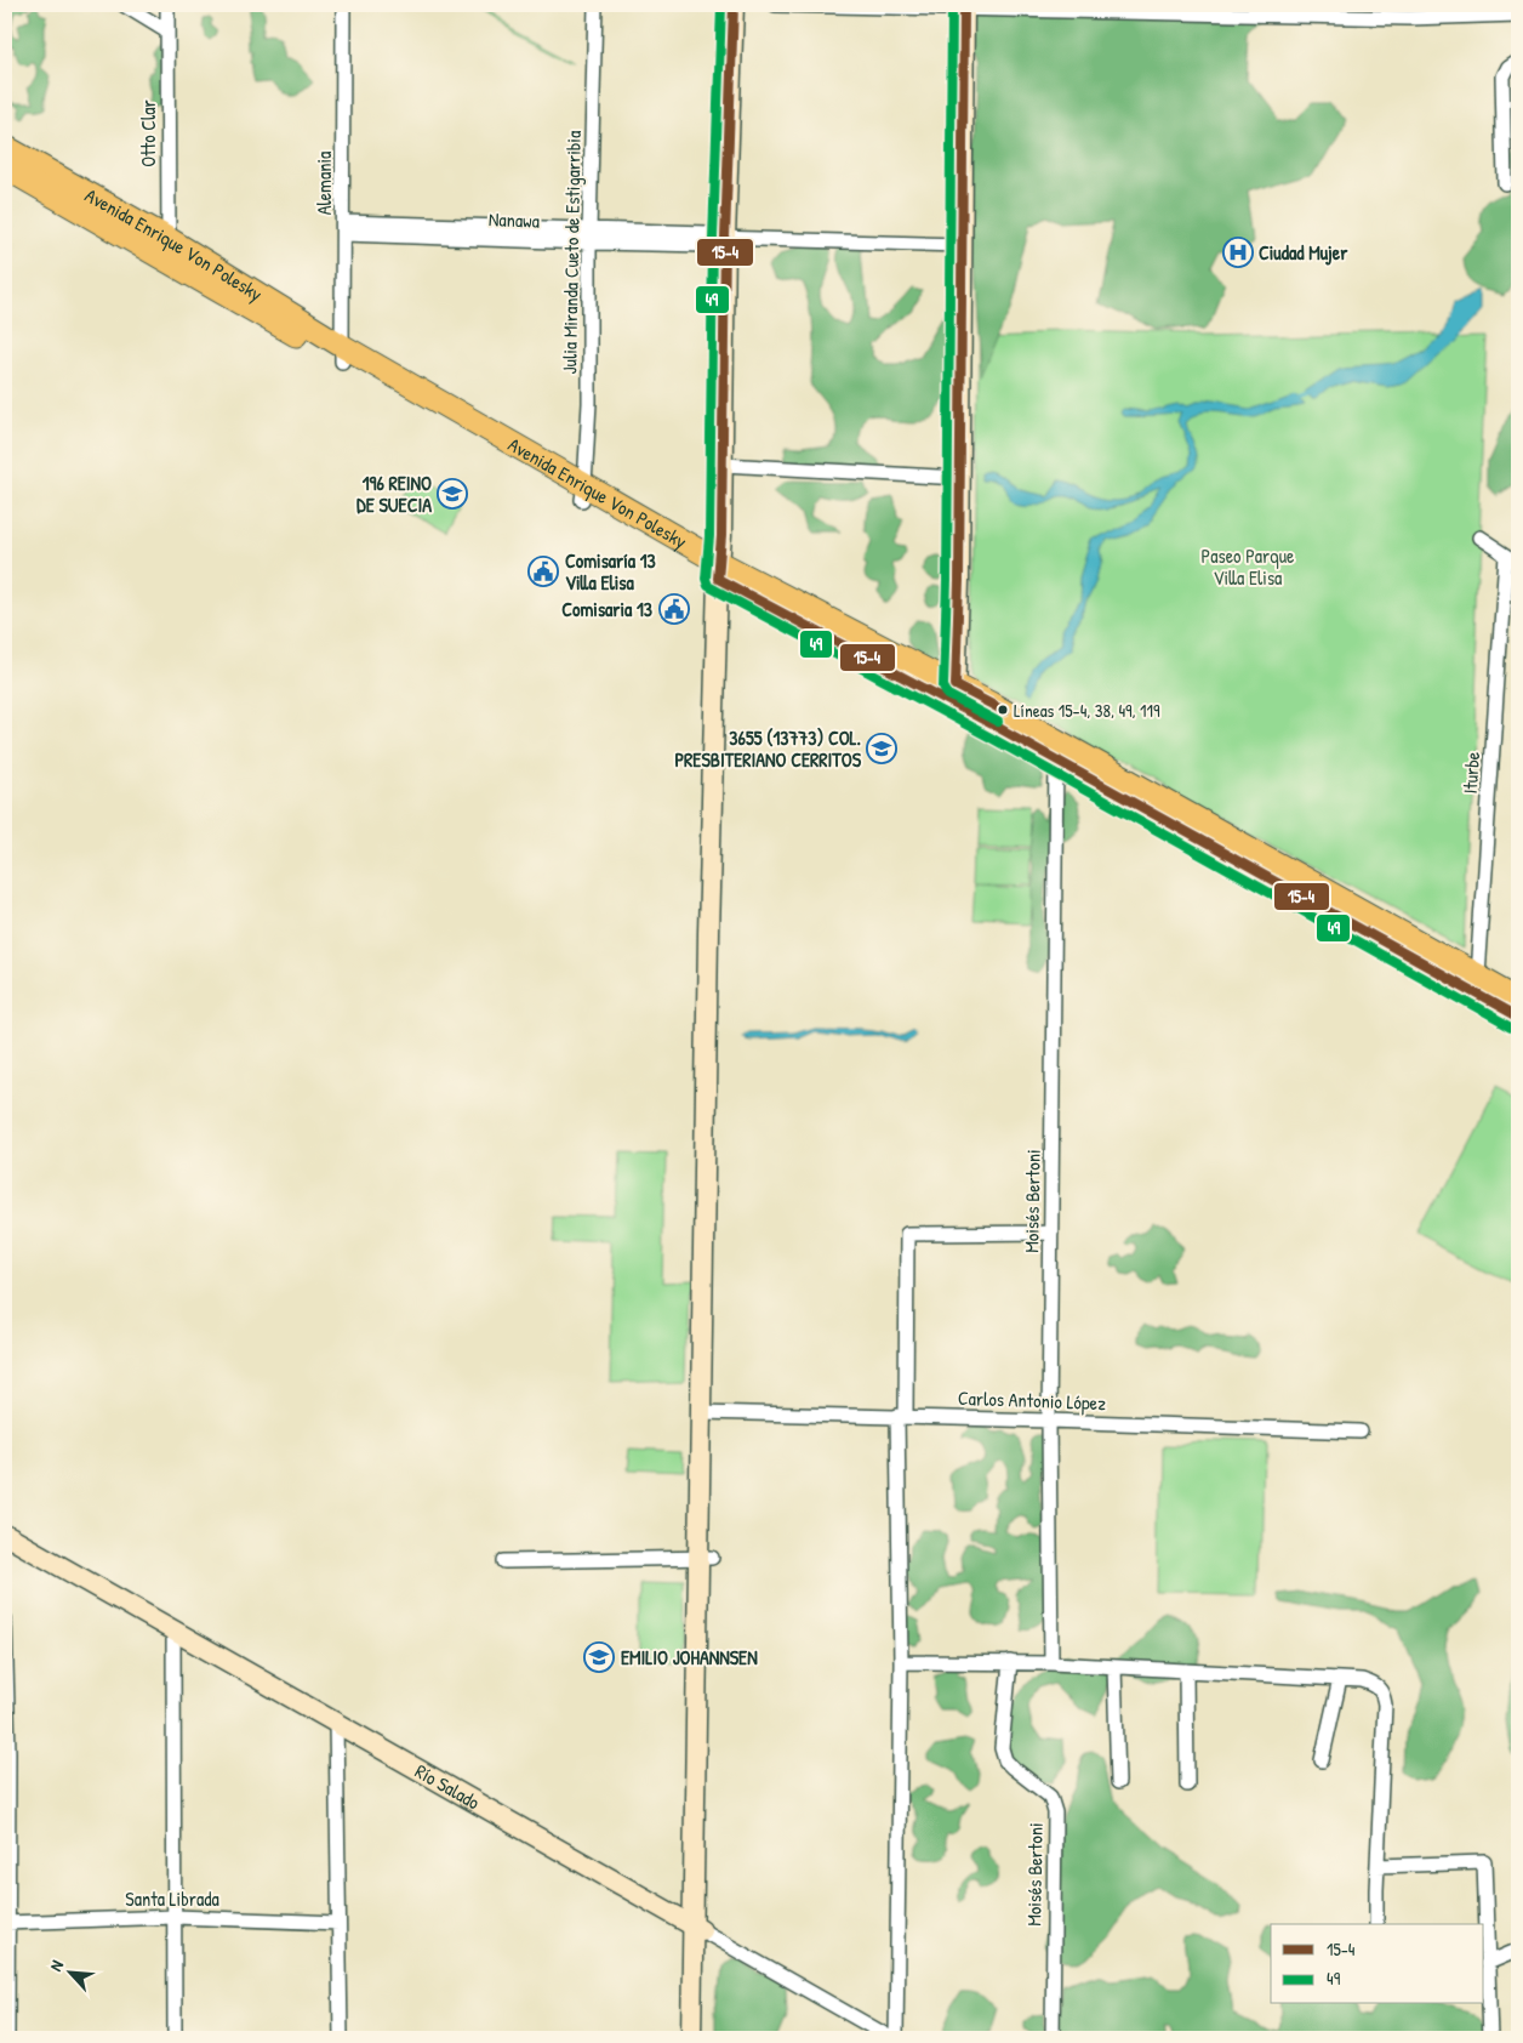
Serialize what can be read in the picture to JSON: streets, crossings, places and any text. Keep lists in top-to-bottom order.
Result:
{
  "streets": {
    "main road": ["Avenida Enrique Von Polesky", "Río Salado"],
    "street": [
      "Otto Clar",
      "Alemania",
      "Nanawa",
      "Julia Miranda Cueto de Estigarribia",
      "Iturbe",
      "Moisés Bertoni",
      "Carlos Antonio López",
      "Santa Librada"
    ]
  },
  "crossings": [
    ["Otto Clar", "Avenida Enrique Von Polesky"],
    ["Alemania", "Nanawa"],
    ["Alemania", "Avenida Enrique Von Polesky"],
    ["Nanawa", "Julia Miranda Cueto de Estigarribia"],
    ["Avenida Enrique Von Polesky", "Julia Miranda Cueto de Estigarribia"],
    ["Avenida Enrique Von Polesky", "Iturbe"],
    ["Avenida Enrique Von Polesky", "Moisés Bertoni"],
    ["Moisés Bertoni", "Carlos Antonio López"]
  ],
  "parks": ["Paseo Parque Villa Elisa"],
  "places": {
    "hospital": ["Ciudad Mujer"],
    "school or university": ["196 REINO DE SUECIA", "3655 (13773) COL. PRESBITERIANO CERRITOS", "EMILIO JOHANNSEN"],
    "public building": ["Comisaría 13 Villa Elisa", "Comisaria 13"],
    "other": ["Líneas 15-4, 38, 49, 119"]
  },
  "lines": ["transit line 15-4", "transit line 49"],
  "legend": ["15-4", "49"],
  "north": "top left"
}
